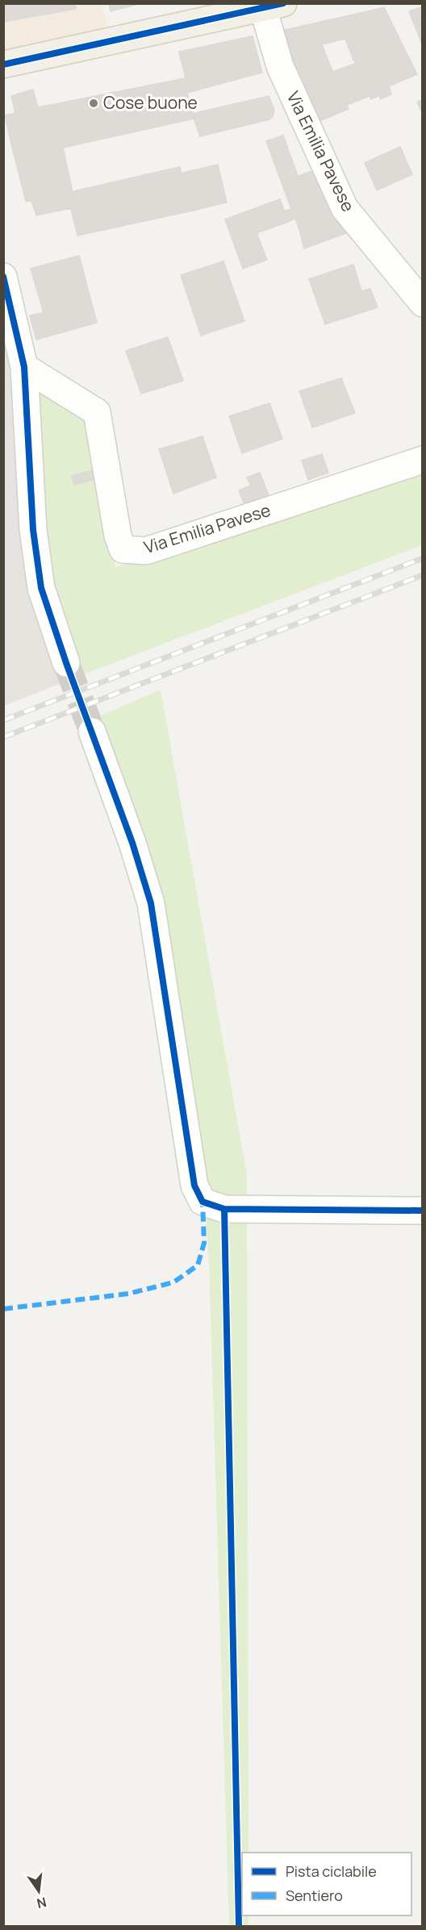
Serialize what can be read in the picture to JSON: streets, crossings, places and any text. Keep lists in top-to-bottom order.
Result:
{
  "streets": {
    "main road": ["Via Emilia Pavese"]
  },
  "places": ["Cose buone"],
  "legend": ["Pista ciclabile", "Sentiero"],
  "north": "bottom"
}
